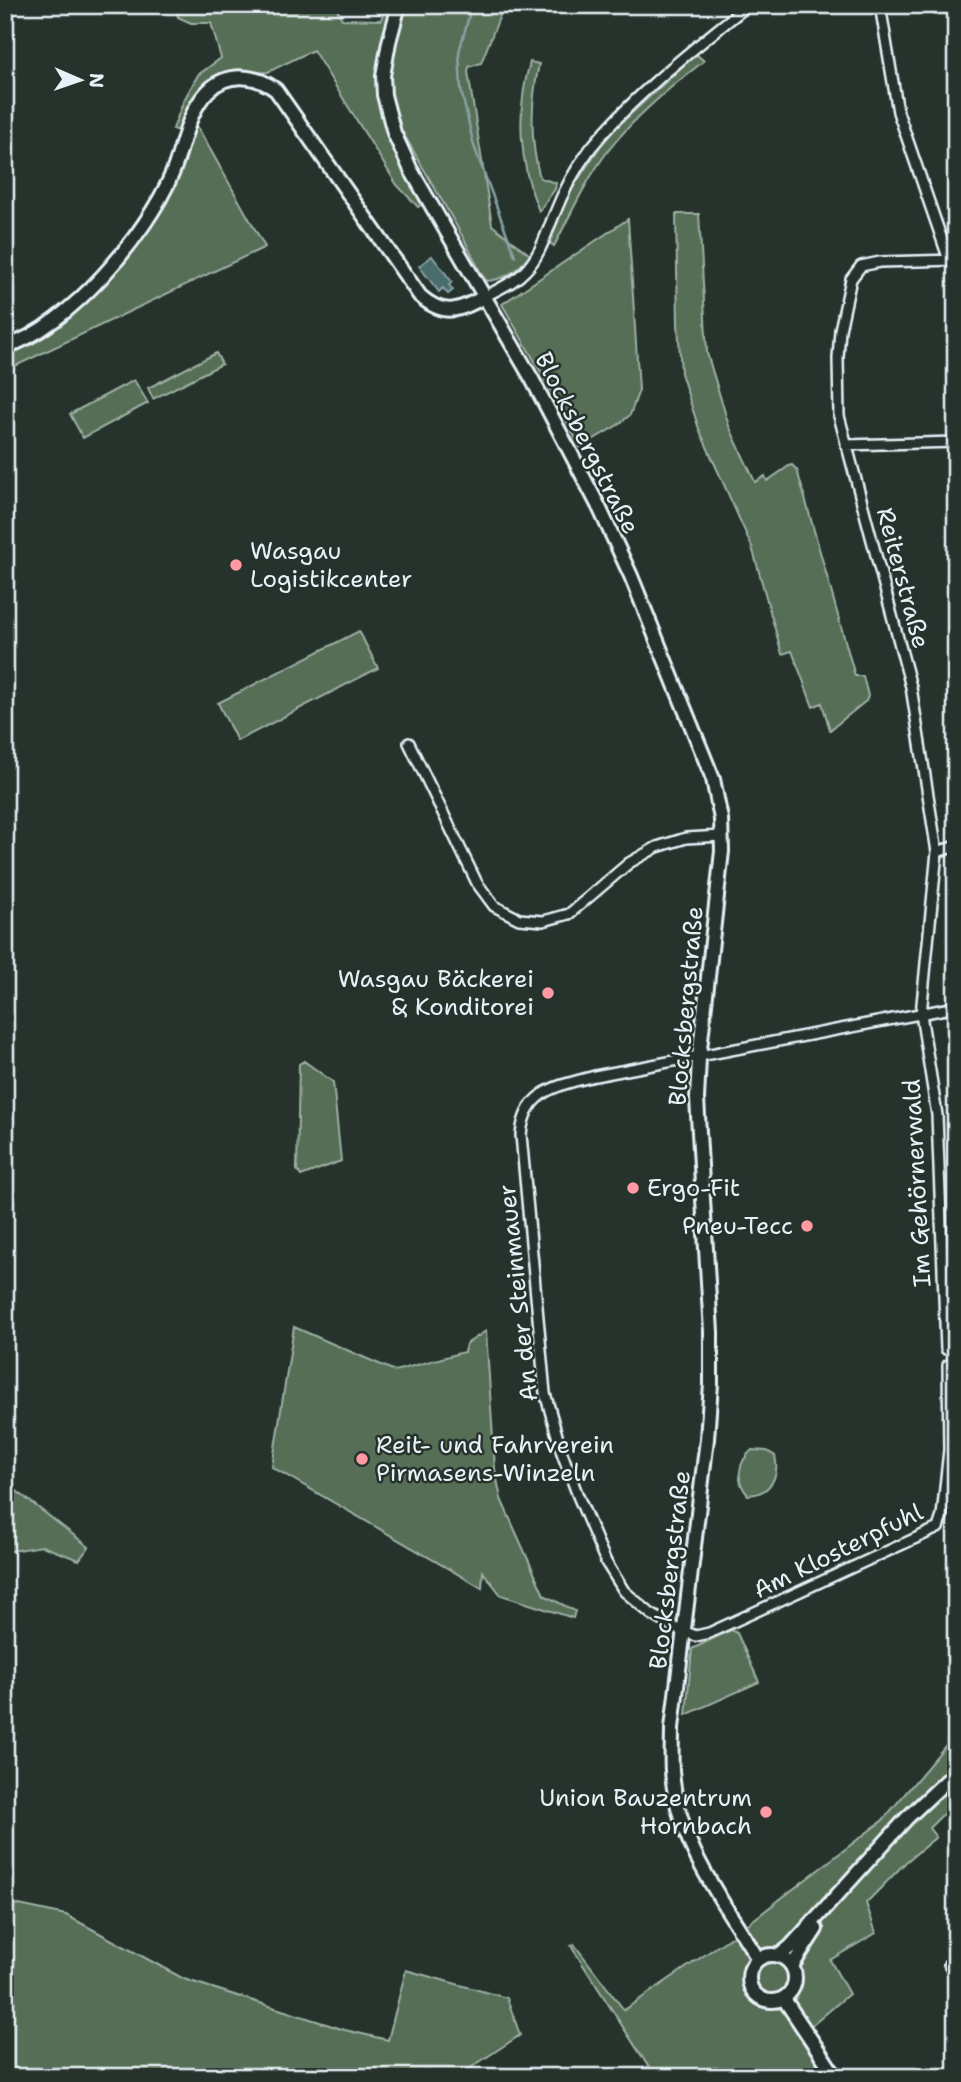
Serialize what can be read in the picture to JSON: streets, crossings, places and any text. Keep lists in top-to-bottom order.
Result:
{
  "streets": {
    "main road": ["Blocksbergstraße"],
    "street": [
      "Reiterstraße",
      "Im Gehörnerwald",
      "An der Steinmauer",
      "Am Klosterpfuhl"
    ]
  },
  "crossings": [
    ["Blocksbergstraße", "An der Steinmauer"],
    ["Blocksbergstraße", "Am Klosterpfuhl"],
    ["Reiterstraße", "Im Gehörnerwald"],
    ["An der Steinmauer", "Am Klosterpfuhl"]
  ],
  "places": [
    "Wasgau Logistikcenter",
    "Wasgau Bäckerei & Konditorei",
    "Ergo-Fit",
    "Pneu-Tecc",
    "Reit- und Fahrverein Pirmasens-Winzeln",
    "Union Bauzentrum Hornbach"
  ],
  "north": "right"
}
